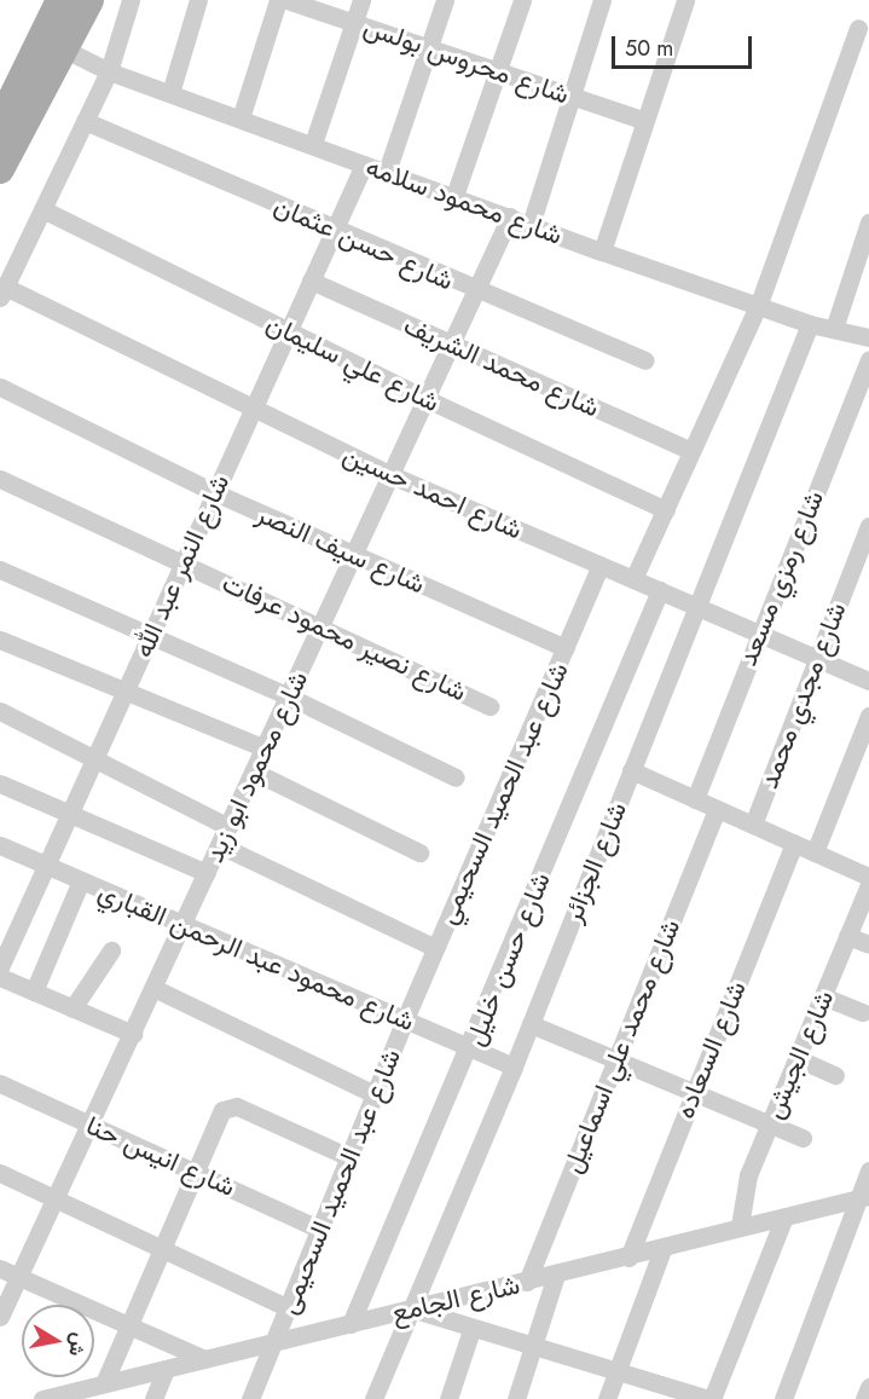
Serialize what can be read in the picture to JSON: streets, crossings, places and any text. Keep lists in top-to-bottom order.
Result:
{
  "streets": {
    "street": [
      "شارع محروس بولس",
      "شارع محمود سلامه",
      "شارع حسن عثمان",
      "شارع علي سليمان",
      "شارع محمد الشريف",
      "شارع احمد حسين",
      "شارع سيف النصر",
      "شارع النمر عبد الله",
      "شارع رمزي مسعد",
      "شارع نصير محمود عرفات",
      "شارع مجدي محمد",
      "شارع محمود ابو زيد",
      "شارع عبد الحميد السحيمي",
      "شارع الجزائر",
      "شارع محمود عبد الرحمن القباري",
      "شارع حسن خليل",
      "شارع محمد علي اسماعيل",
      "شارع السعاده",
      "شارع الجيش",
      "شارع انيس حنا",
      "شارع عبد الحميد السحيمى",
      "شارع الجامع"
    ]
  },
  "crossings": [
    ["شارع محمود سلامه", "شارع النمر عبد الله"],
    ["شارع محمود سلامه", "شارع محمود ابو زيد"],
    ["شارع محمود سلامه", "شارع الجزائر"],
    ["شارع حسن عثمان", "شارع النمر عبد الله"],
    ["شارع حسن عثمان", "شارع محمود ابو زيد"],
    ["شارع علي سليمان", "شارع النمر عبد الله"],
    ["شارع علي سليمان", "شارع محمود ابو زيد"],
    ["شارع محمد الشريف", "شارع النمر عبد الله"],
    ["شارع محمد الشريف", "شارع محمود ابو زيد"],
    ["شارع احمد حسين", "شارع النمر عبد الله"],
    ["شارع احمد حسين", "شارع رمزي مسعد"],
    ["شارع احمد حسين", "شارع مجدي محمد"],
    ["شارع احمد حسين", "شارع محمود ابو زيد"],
    ["شارع احمد حسين", "شارع عبد الحميد السحيمي"],
    ["شارع احمد حسين", "شارع الجزائر"],
    ["شارع احمد حسين", "شارع حسن خليل"],
    ["شارع سيف النصر", "شارع النمر عبد الله"],
    ["شارع سيف النصر", "شارع محمود ابو زيد"],
    ["شارع سيف النصر", "شارع عبد الحميد السحيمي"],
    ["شارع النمر عبد الله", "شارع نصير محمود عرفات"],
    ["شارع النمر عبد الله", "شارع محمود عبد الرحمن القباري"],
    ["شارع نصير محمود عرفات", "شارع محمود ابو زيد"],
    ["شارع محمود ابو زيد", "شارع محمود عبد الرحمن القباري"],
    ["شارع محمود ابو زيد", "شارع انيس حنا"],
    ["شارع عبد الحميد السحيمي", "شارع محمود عبد الرحمن القباري"],
    ["شارع عبد الحميد السحيمي", "شارع عبد الحميد السحيمى"],
    ["شارع الجزائر", "شارع محمود عبد الرحمن القباري"],
    ["شارع الجزائر", "شارع الجامع"],
    ["شارع محمود عبد الرحمن القباري", "شارع حسن خليل"],
    ["شارع محمود عبد الرحمن القباري", "شارع عبد الحميد السحيمى"],
    ["شارع حسن خليل", "شارع الجامع"],
    ["شارع محمد علي اسماعيل", "شارع الجامع"],
    ["شارع السعاده", "شارع الجامع"],
    ["شارع الجيش", "شارع الجامع"],
    ["شارع انيس حنا", "شارع عبد الحميد السحيمى"],
    ["شارع عبد الحميد السحيمى", "شارع الجامع"]
  ],
  "scale_bar": "50 m",
  "north": "right"
}
